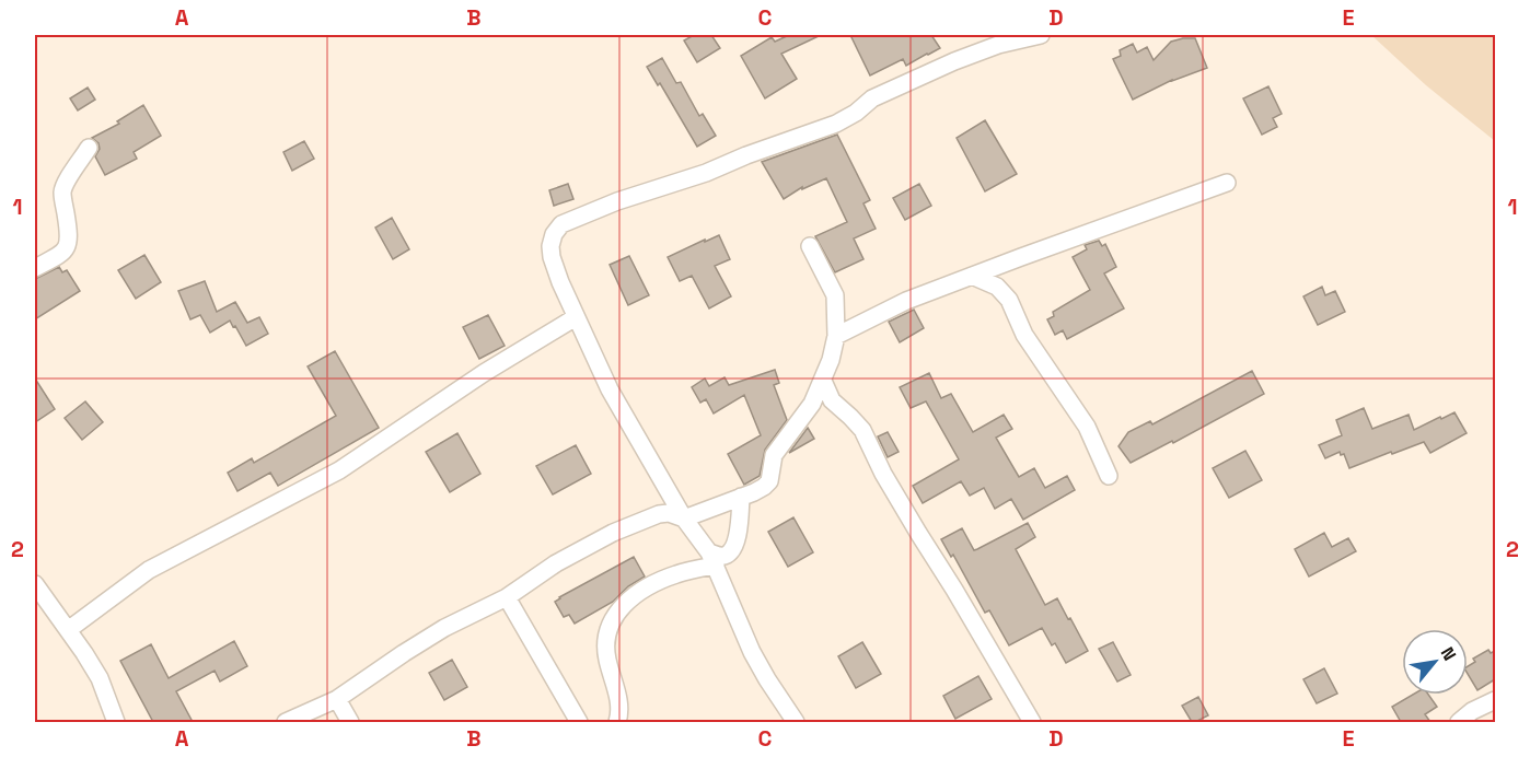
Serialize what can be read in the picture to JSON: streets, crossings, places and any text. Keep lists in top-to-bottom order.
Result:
{
  "north": "top right",
  "grid": {
    "columns": [
      "A",
      "B",
      "C",
      "D",
      "E"
    ],
    "rows": ["1", "2"]
  }
}
